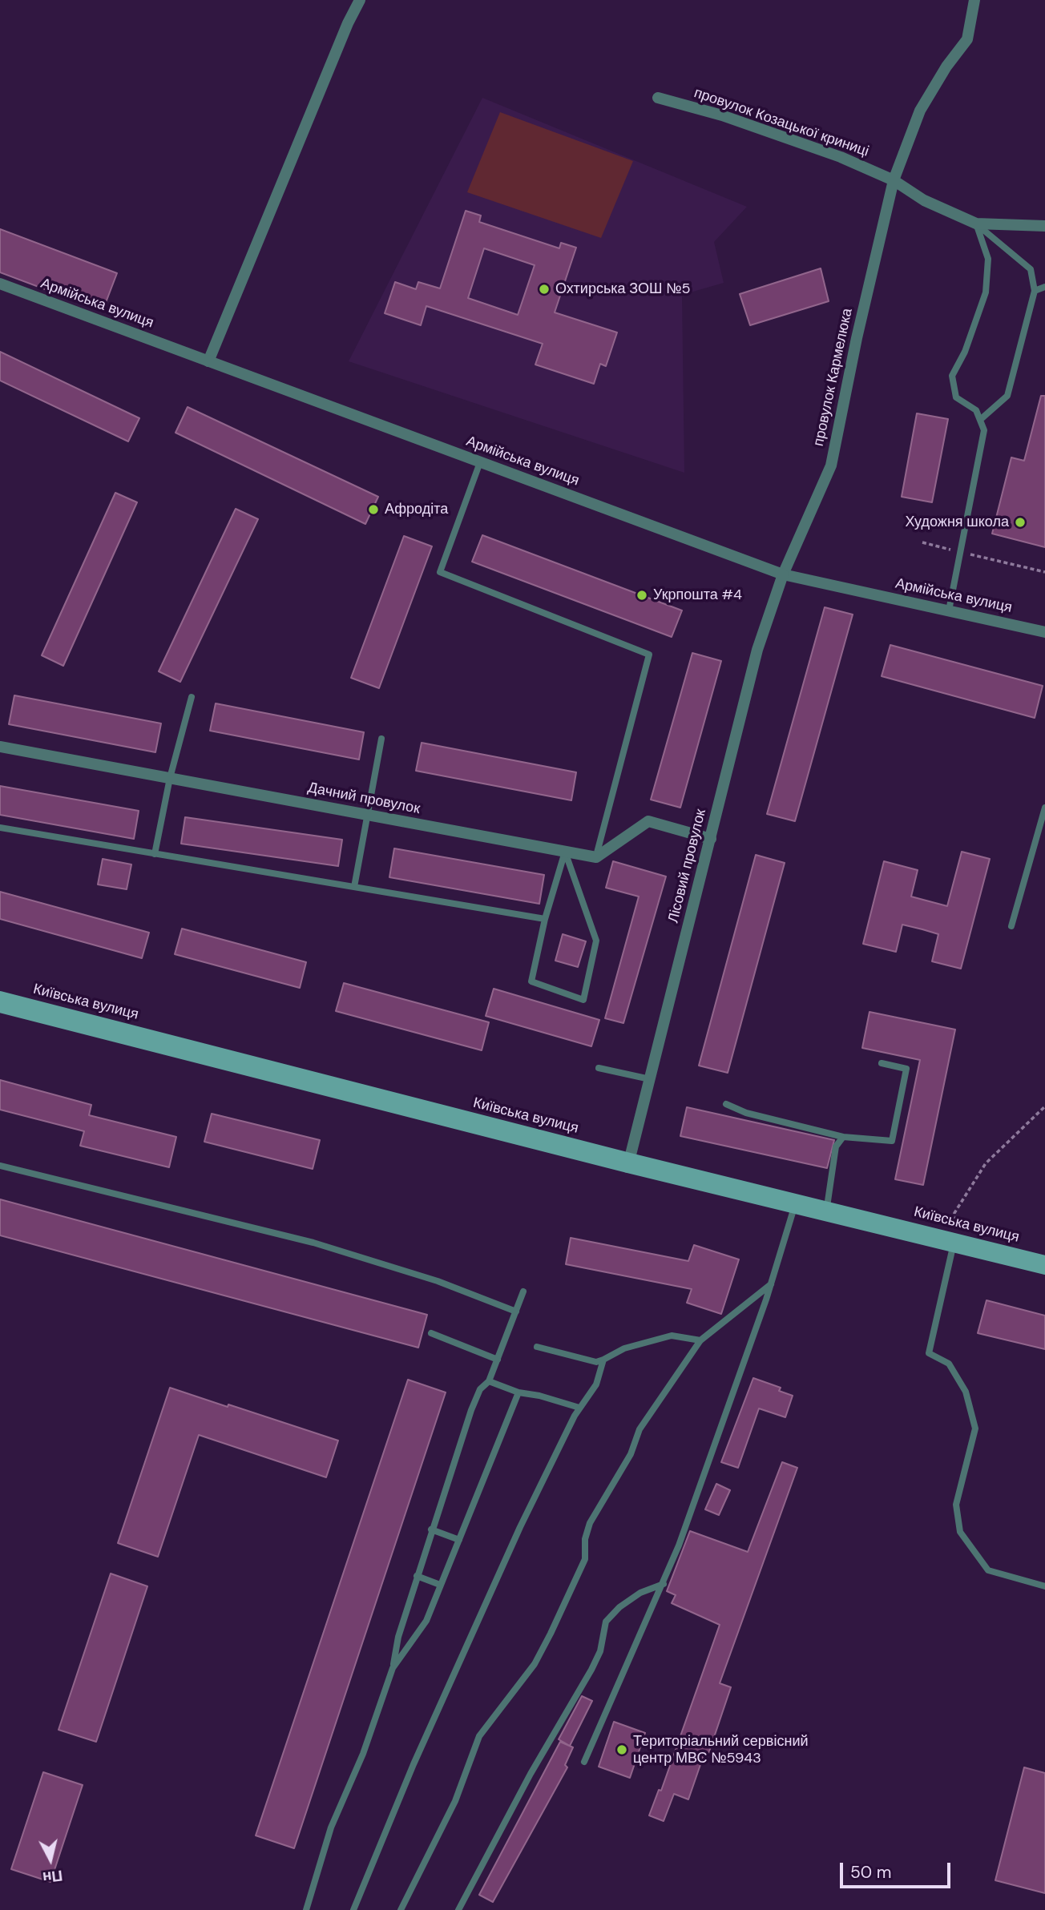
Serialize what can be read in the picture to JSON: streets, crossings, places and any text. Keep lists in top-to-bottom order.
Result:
{
  "streets": {
    "main road": ["Київська вулиця"],
    "street": [
      "провулок Козацької криниці",
      "Армійська вулиця",
      "провулок Кармелюка",
      "Дачний провулок",
      "Лісовий провулок"
    ]
  },
  "crossings": [
    ["провулок Козацької криниці", "провулок Кармелюка"],
    ["Армійська вулиця", "провулок Кармелюка"],
    ["Армійська вулиця", "Лісовий провулок"],
    ["провулок Кармелюка", "Лісовий провулок"],
    ["Лісовий провулок", "Київська вулиця"]
  ],
  "places": [
    "Охтирська ЗОШ №5",
    "Афродіта",
    "Художня школа",
    "Укрпошта #4",
    "Територіальний сервісний центр МВС №5943"
  ],
  "scale_bar": "50 m",
  "north": "bottom"
}
